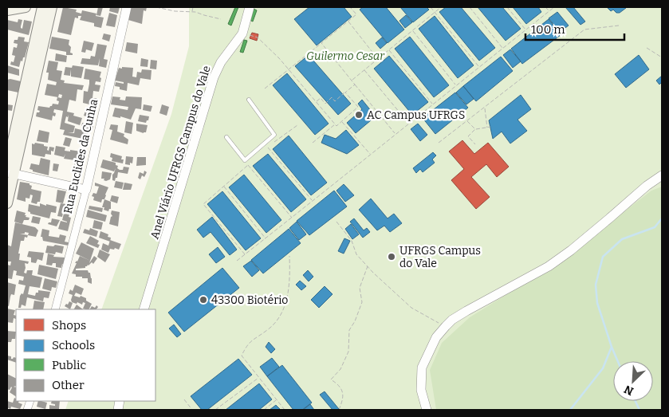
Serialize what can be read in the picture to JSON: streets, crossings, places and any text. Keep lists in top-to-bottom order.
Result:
{
  "streets": {
    "street": ["Anel Viário UFRGS Campus do Vale", "Rua Euclides da Cunha"]
  },
  "parks": ["Guilermo Cesar"],
  "places": ["AC Campus UFRGS", "UFRGS Campus do Vale", "43300 Biotério"],
  "legend": [
    "Shops",
    "Schools",
    "Public",
    "Other"
  ],
  "scale_bar": "100 m",
  "north": "bottom left"
}
